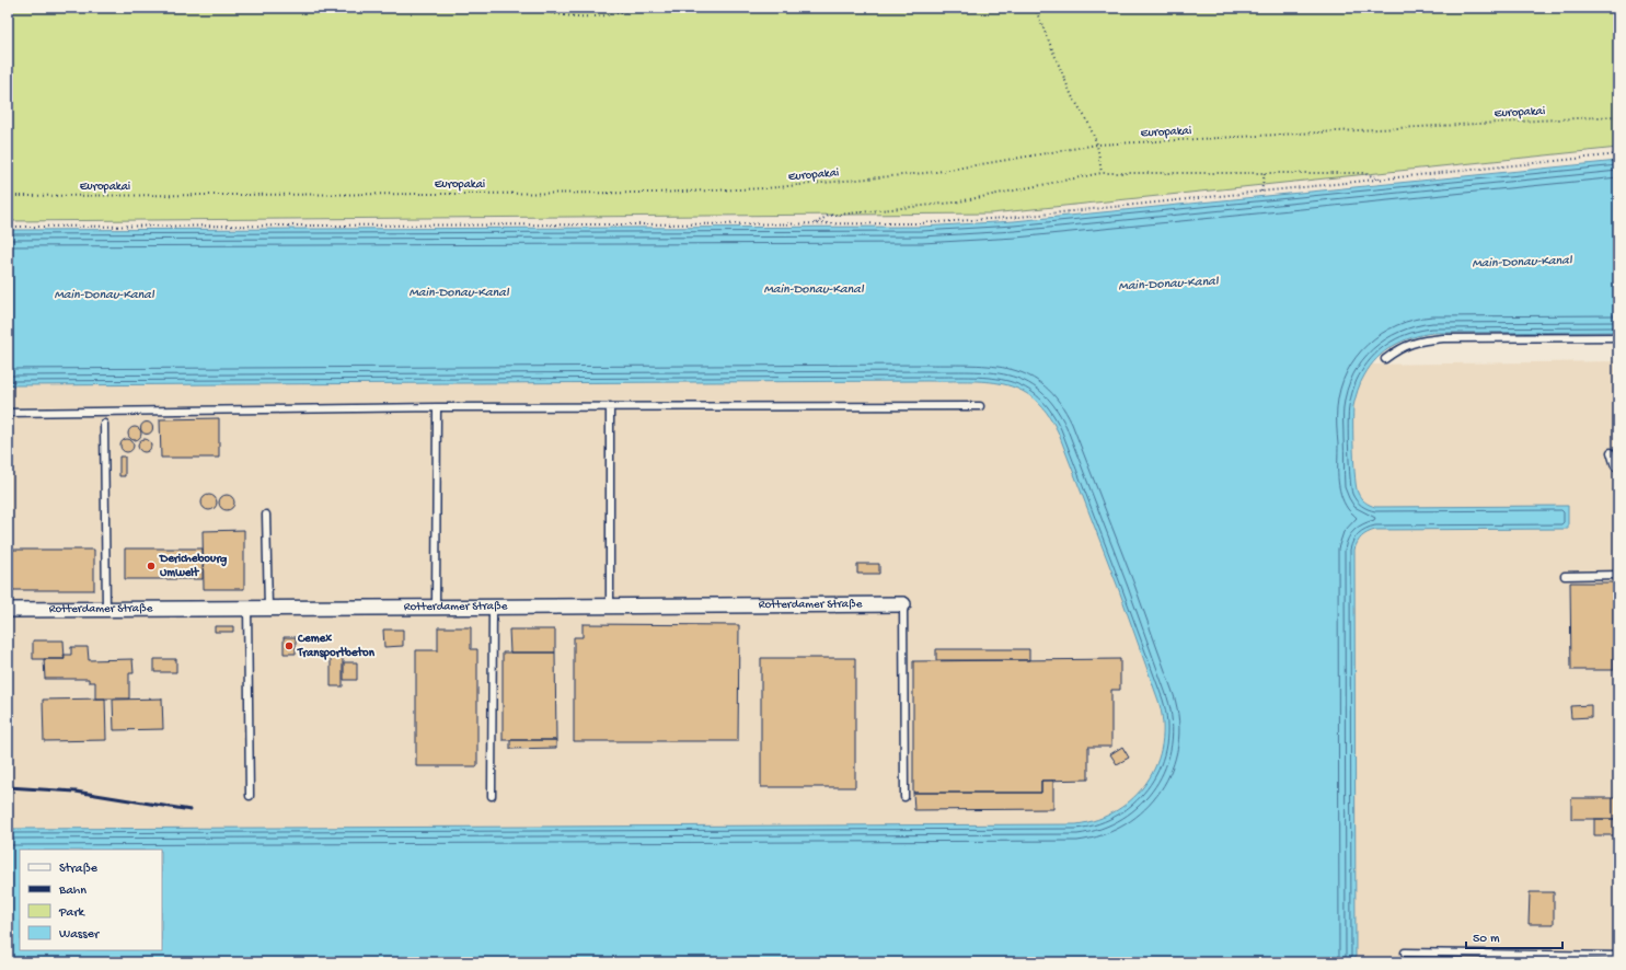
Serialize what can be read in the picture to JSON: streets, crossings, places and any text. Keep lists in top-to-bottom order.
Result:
{
  "streets": {
    "street": ["Rotterdamer Straße"],
    "path": ["Europakai"]
  },
  "water": ["Main-Donau-Kanal"],
  "places": ["Derichebourg Umwelt", "Cemex Transportbeton"],
  "legend": [
    "Straße",
    "Bahn",
    "Park",
    "Wasser"
  ],
  "scale_bar": "50 m"
}
